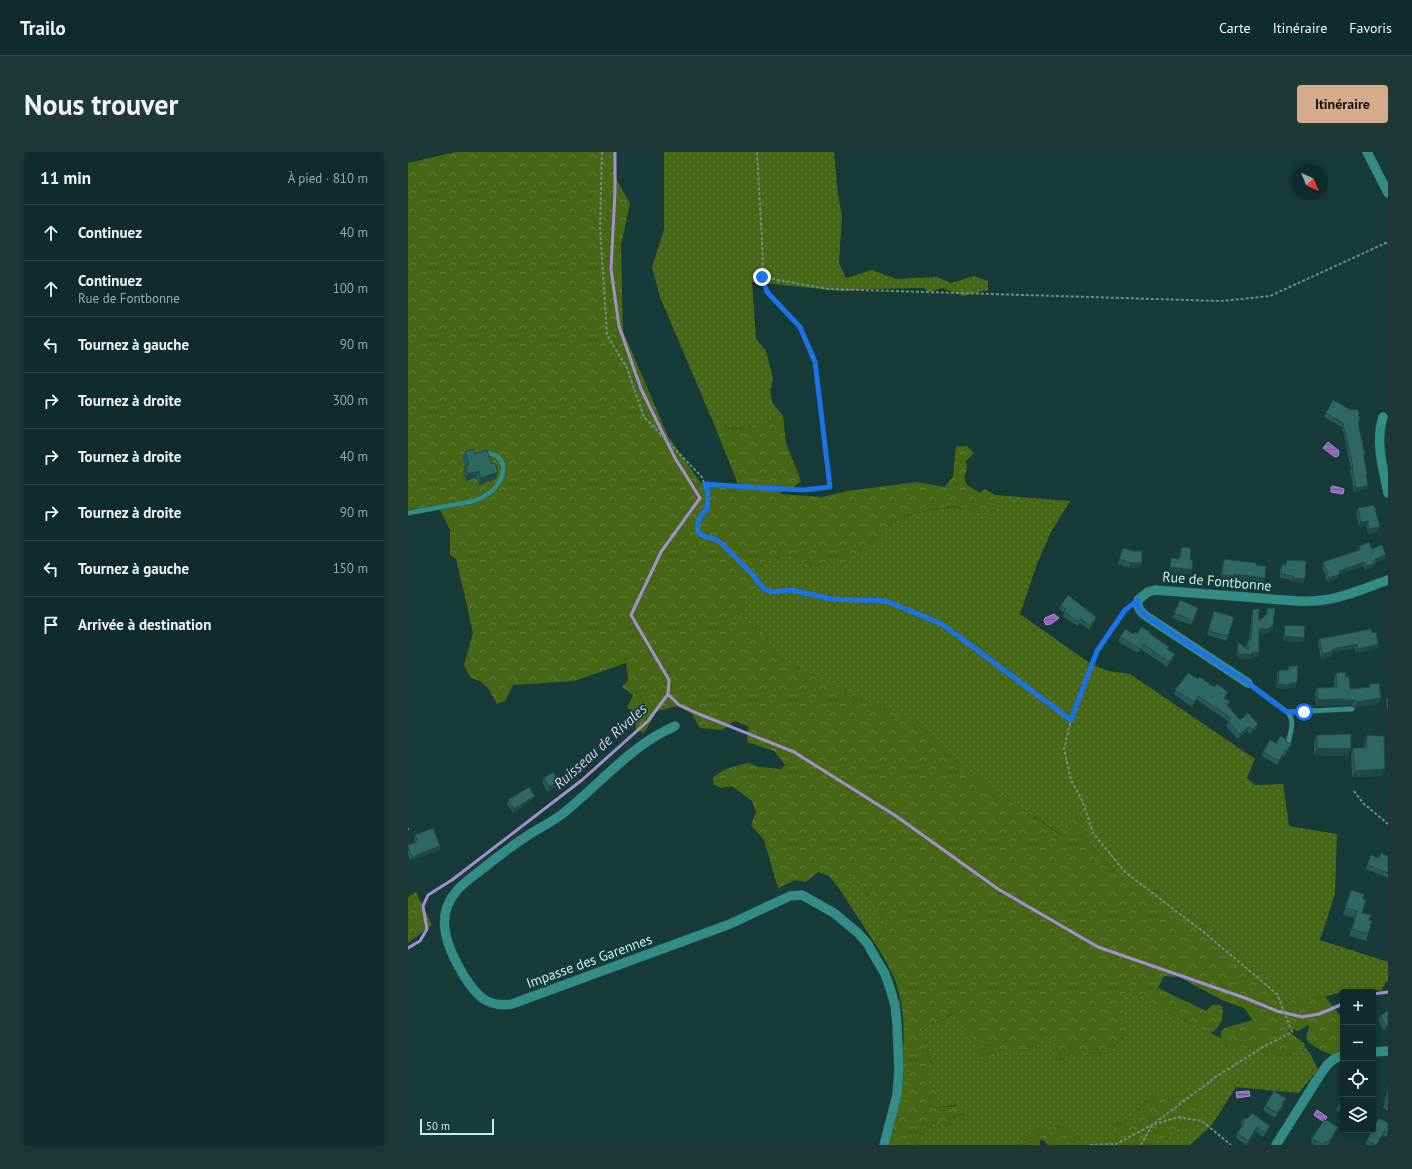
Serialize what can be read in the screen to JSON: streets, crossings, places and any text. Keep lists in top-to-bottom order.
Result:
{
  "streets": {
    "street": ["Rue de Fontbonne", "Impasse des Garennes"]
  },
  "water": ["Ruisseau de Rivales"],
  "scale_bar": "50 m",
  "north": "bottom right",
  "page": {
    "header": "Trailo",
    "nav": ["Carte", "Itinéraire", "Favoris"],
    "buttons": "Itinéraire",
    "title": "Nous trouver",
    "heading": ["11 min", "À pied · 810 m"],
    "list": [
      ["Continuez", "40 m"],
      ["Continuez", "Rue de Fontbonne", "100 m"],
      ["Tournez à gauche", "90 m"],
      ["Tournez à droite", "300 m"],
      ["Tournez à droite", "40 m"],
      ["Tournez à droite", "90 m"],
      ["Tournez à gauche", "150 m"],
      "Arrivée à destination"
    ],
    "map_buttons": ["+", "−"],
    "scale": "50 m"
  }
}
